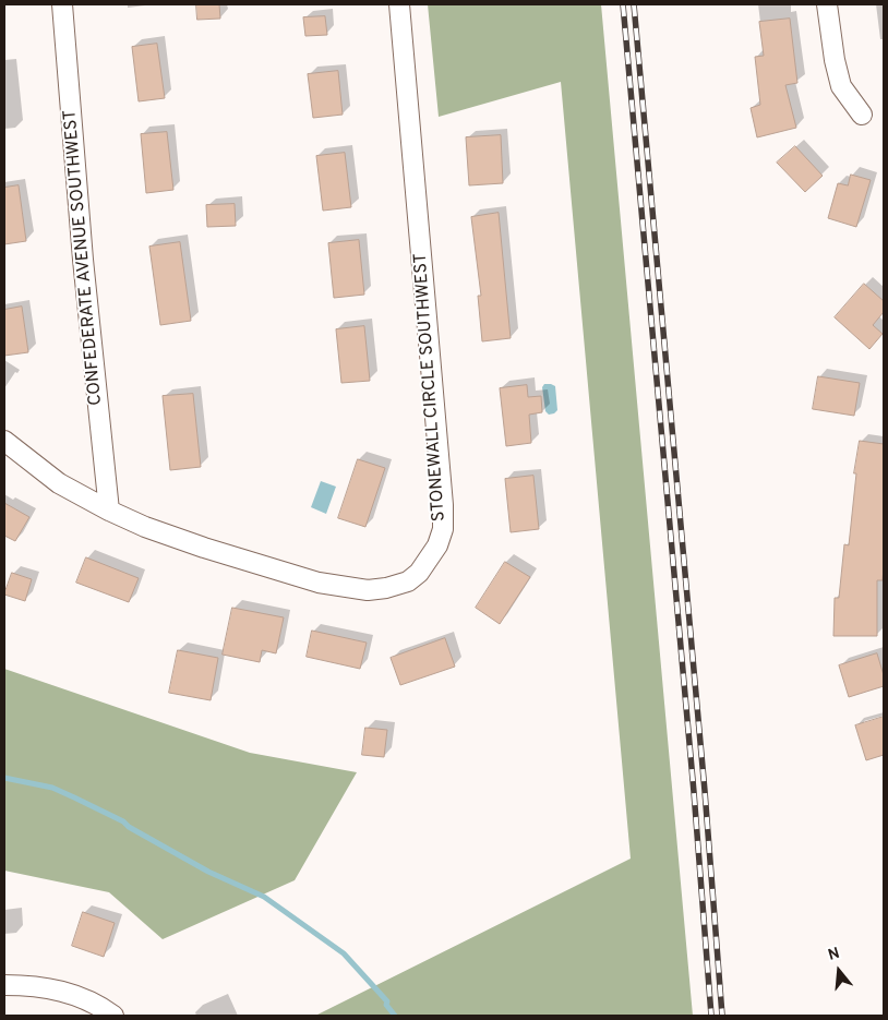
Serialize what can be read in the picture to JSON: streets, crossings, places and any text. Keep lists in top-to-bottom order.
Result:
{
  "streets": {
    "street": ["CONFEDERATE AVENUE SOUTHWEST", "STONEWALL CIRCLE SOUTHWEST"]
  },
  "crossings": [
    ["CONFEDERATE AVENUE SOUTHWEST", "STONEWALL CIRCLE SOUTHWEST"]
  ],
  "north": "top"
}
